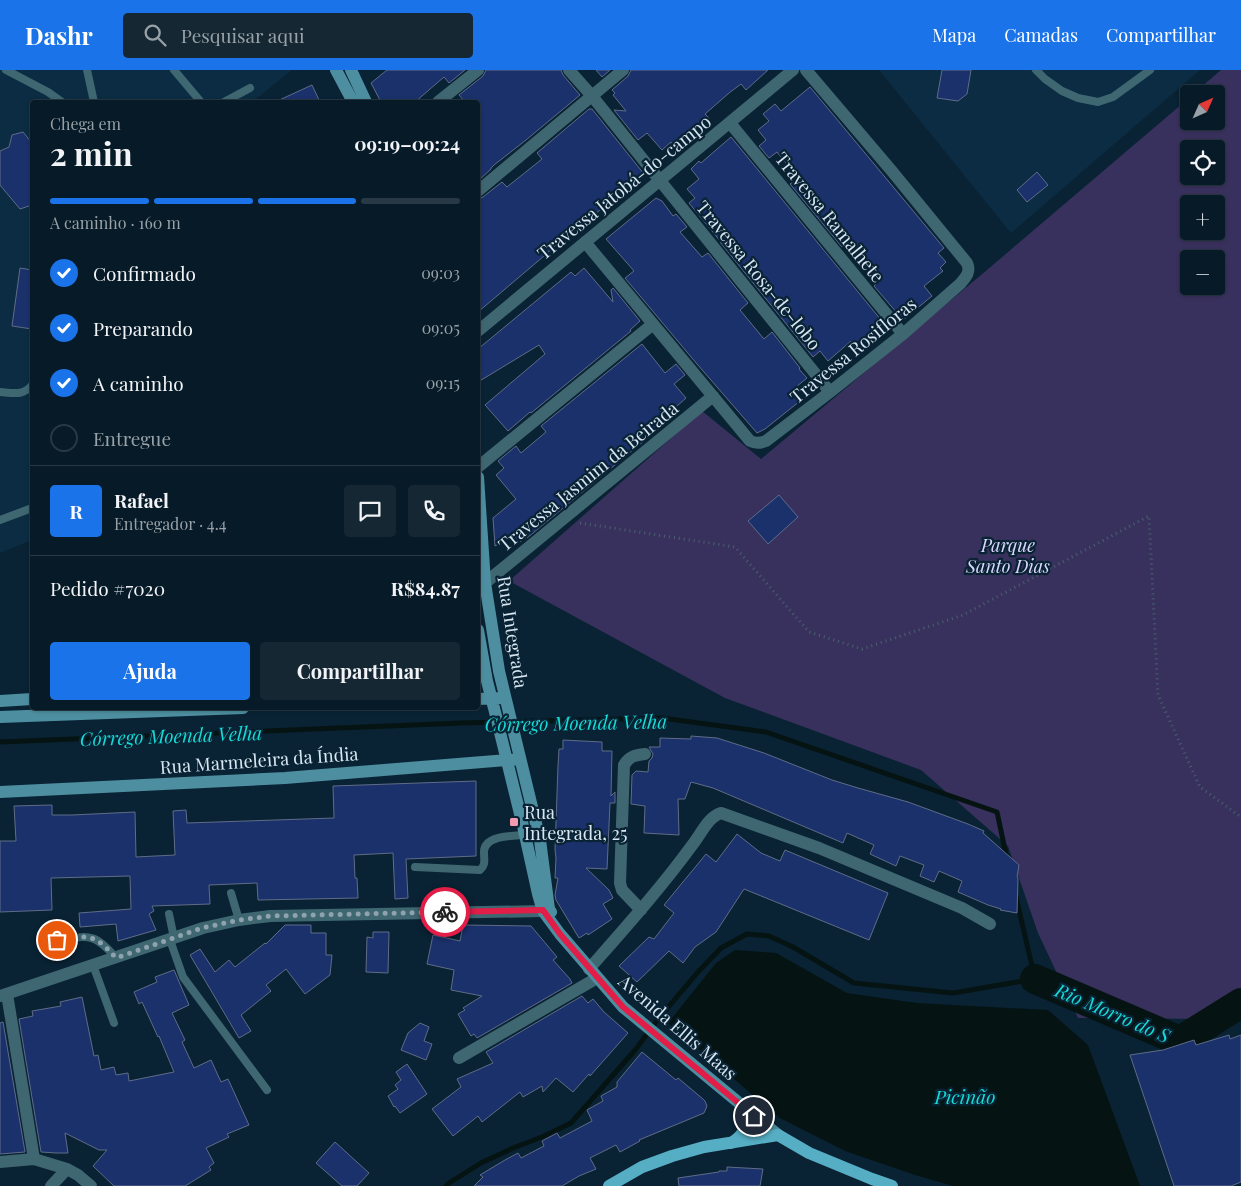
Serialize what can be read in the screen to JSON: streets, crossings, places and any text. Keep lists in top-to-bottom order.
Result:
{
  "streets": {
    "main road": ["Rua Integrada", "Rua Marmeleira da Índia", "Avenida Ellis Maas"],
    "street": [
      "Travessa Jatobá-do-campo",
      "Travessa Ramalhete",
      "Travessa Rosa-de-lobo",
      "Travessa Rosifloras",
      "Travessa Jasmim da Beirada"
    ]
  },
  "crossings": [
    ["Travessa Jatobá-do-campo", "Travessa Ramalhete"],
    ["Travessa Jatobá-do-campo", "Travessa Rosa-de-lobo"],
    ["Travessa Jatobá-do-campo", "Travessa Rosifloras"],
    ["Travessa Ramalhete", "Travessa Rosifloras"],
    ["Travessa Rosa-de-lobo", "Travessa Rosifloras"],
    ["Travessa Rosifloras", "Travessa Jasmim da Beirada"],
    ["Travessa Jasmim da Beirada", "Rua Integrada"],
    ["Rua Integrada", "Rua Marmeleira da Índia"],
    ["Rua Integrada", "Avenida Ellis Maas"]
  ],
  "water": ["Córrego Moenda Velha", "Rio Morro do S", "Picinão"],
  "parks": ["Parque Santo Dias"],
  "places": {
    "transit": ["Rua Integrada, 25"]
  },
  "north": "top right",
  "page": {
    "header": "Dashr",
    "search": "Pesquisar aqui",
    "nav": ["Mapa", "Camadas", "Compartilhar"],
    "map_buttons": ["+", "−"],
    "heading": ["2 min", "Chega em", "09:19–09:24"],
    "panel": [
      "Rafael",
      "Entregador · 4.4",
      "Pedido #7020",
      "R$84.87"
    ],
    "bar": "A caminho · 160 m",
    "list": [
      ["Confirmado", "09:03"],
      ["Preparando", "09:05"],
      ["A caminho", "09:15"],
      "Entregue"
    ],
    "round": "R",
    "buttons": ["Ajuda", "Compartilhar"]
  }
}
